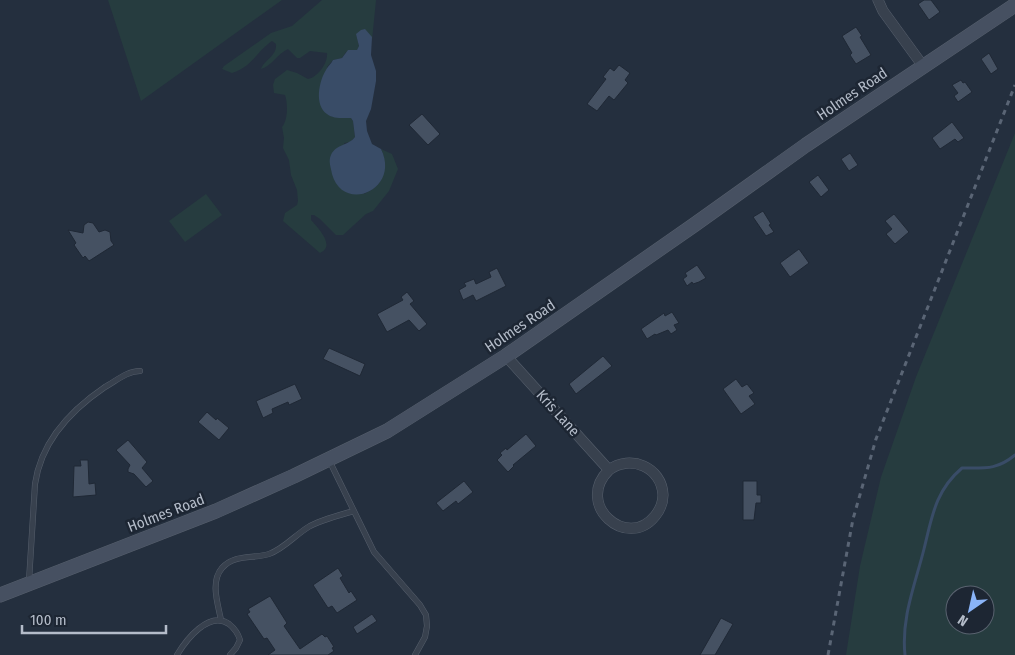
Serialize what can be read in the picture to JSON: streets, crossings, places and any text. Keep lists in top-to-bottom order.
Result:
{
  "streets": {
    "street": ["Holmes Road", "Kris Lane"]
  },
  "crossings": [
    ["Holmes Road", "Kris Lane"]
  ],
  "scale_bar": "100 m",
  "north": "bottom left"
}
